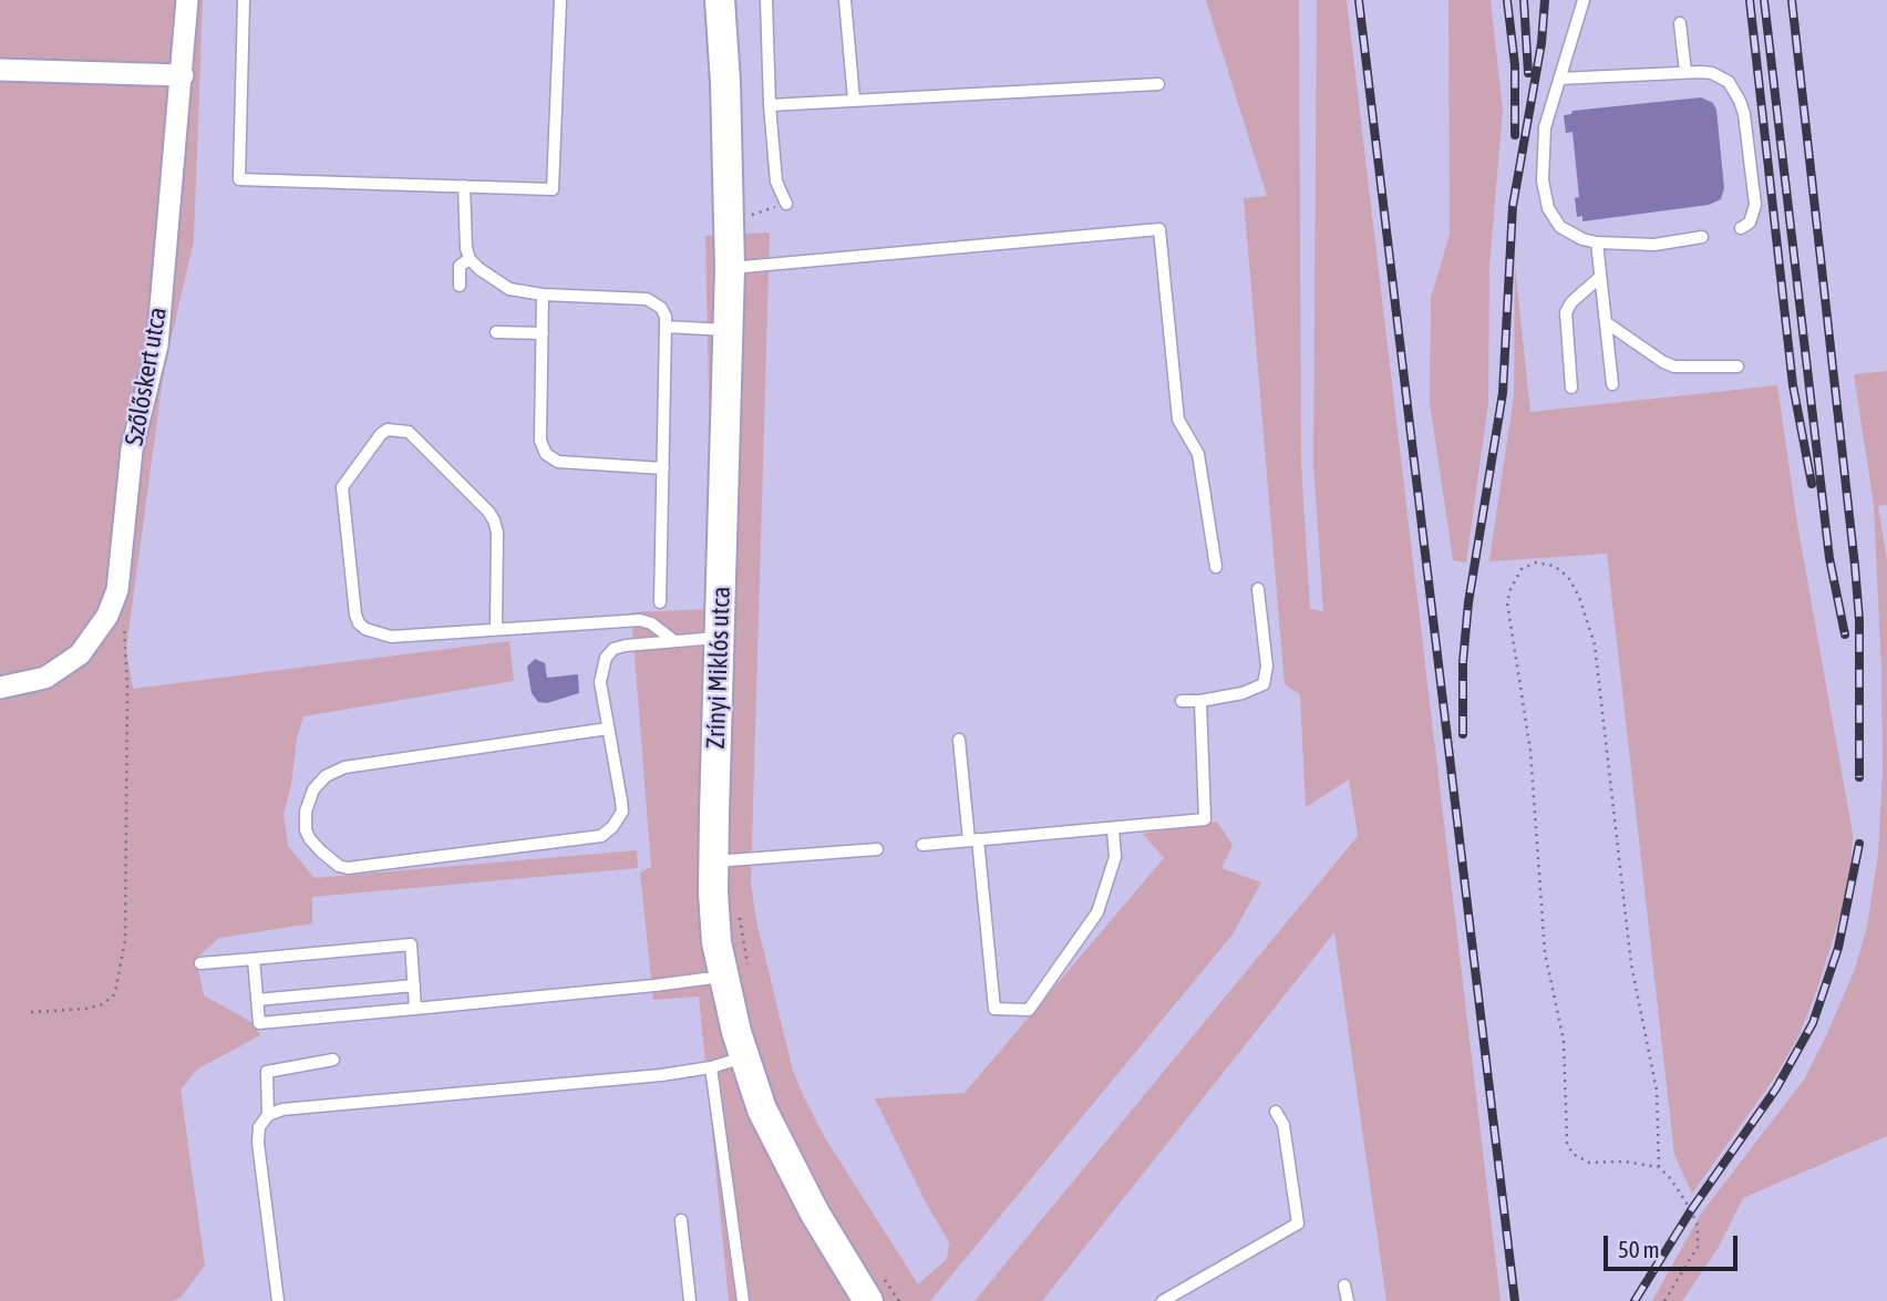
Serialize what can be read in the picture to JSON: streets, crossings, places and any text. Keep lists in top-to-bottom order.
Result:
{
  "streets": {
    "main road": ["Zrínyi Miklós utca"],
    "street": ["Szőlőskert utca"]
  },
  "scale_bar": "50 m"
}
